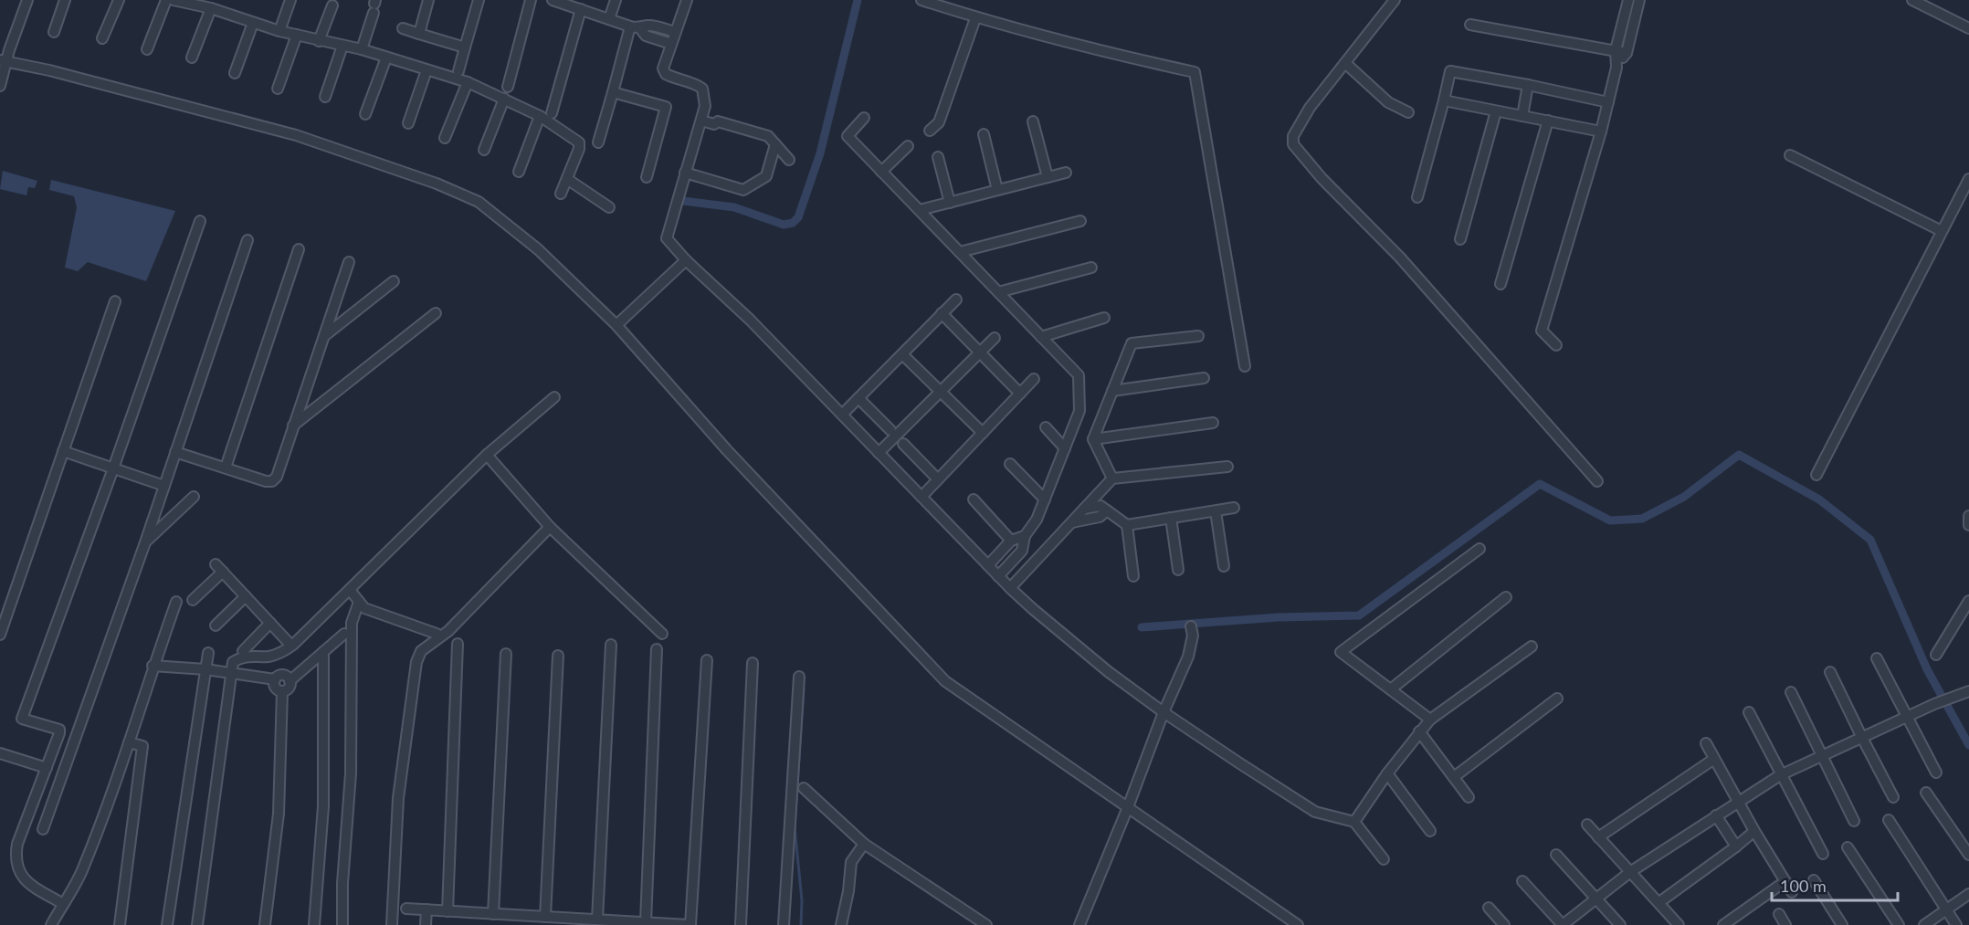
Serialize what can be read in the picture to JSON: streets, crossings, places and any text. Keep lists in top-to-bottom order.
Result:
{
  "scale_bar": "100 m"
}
